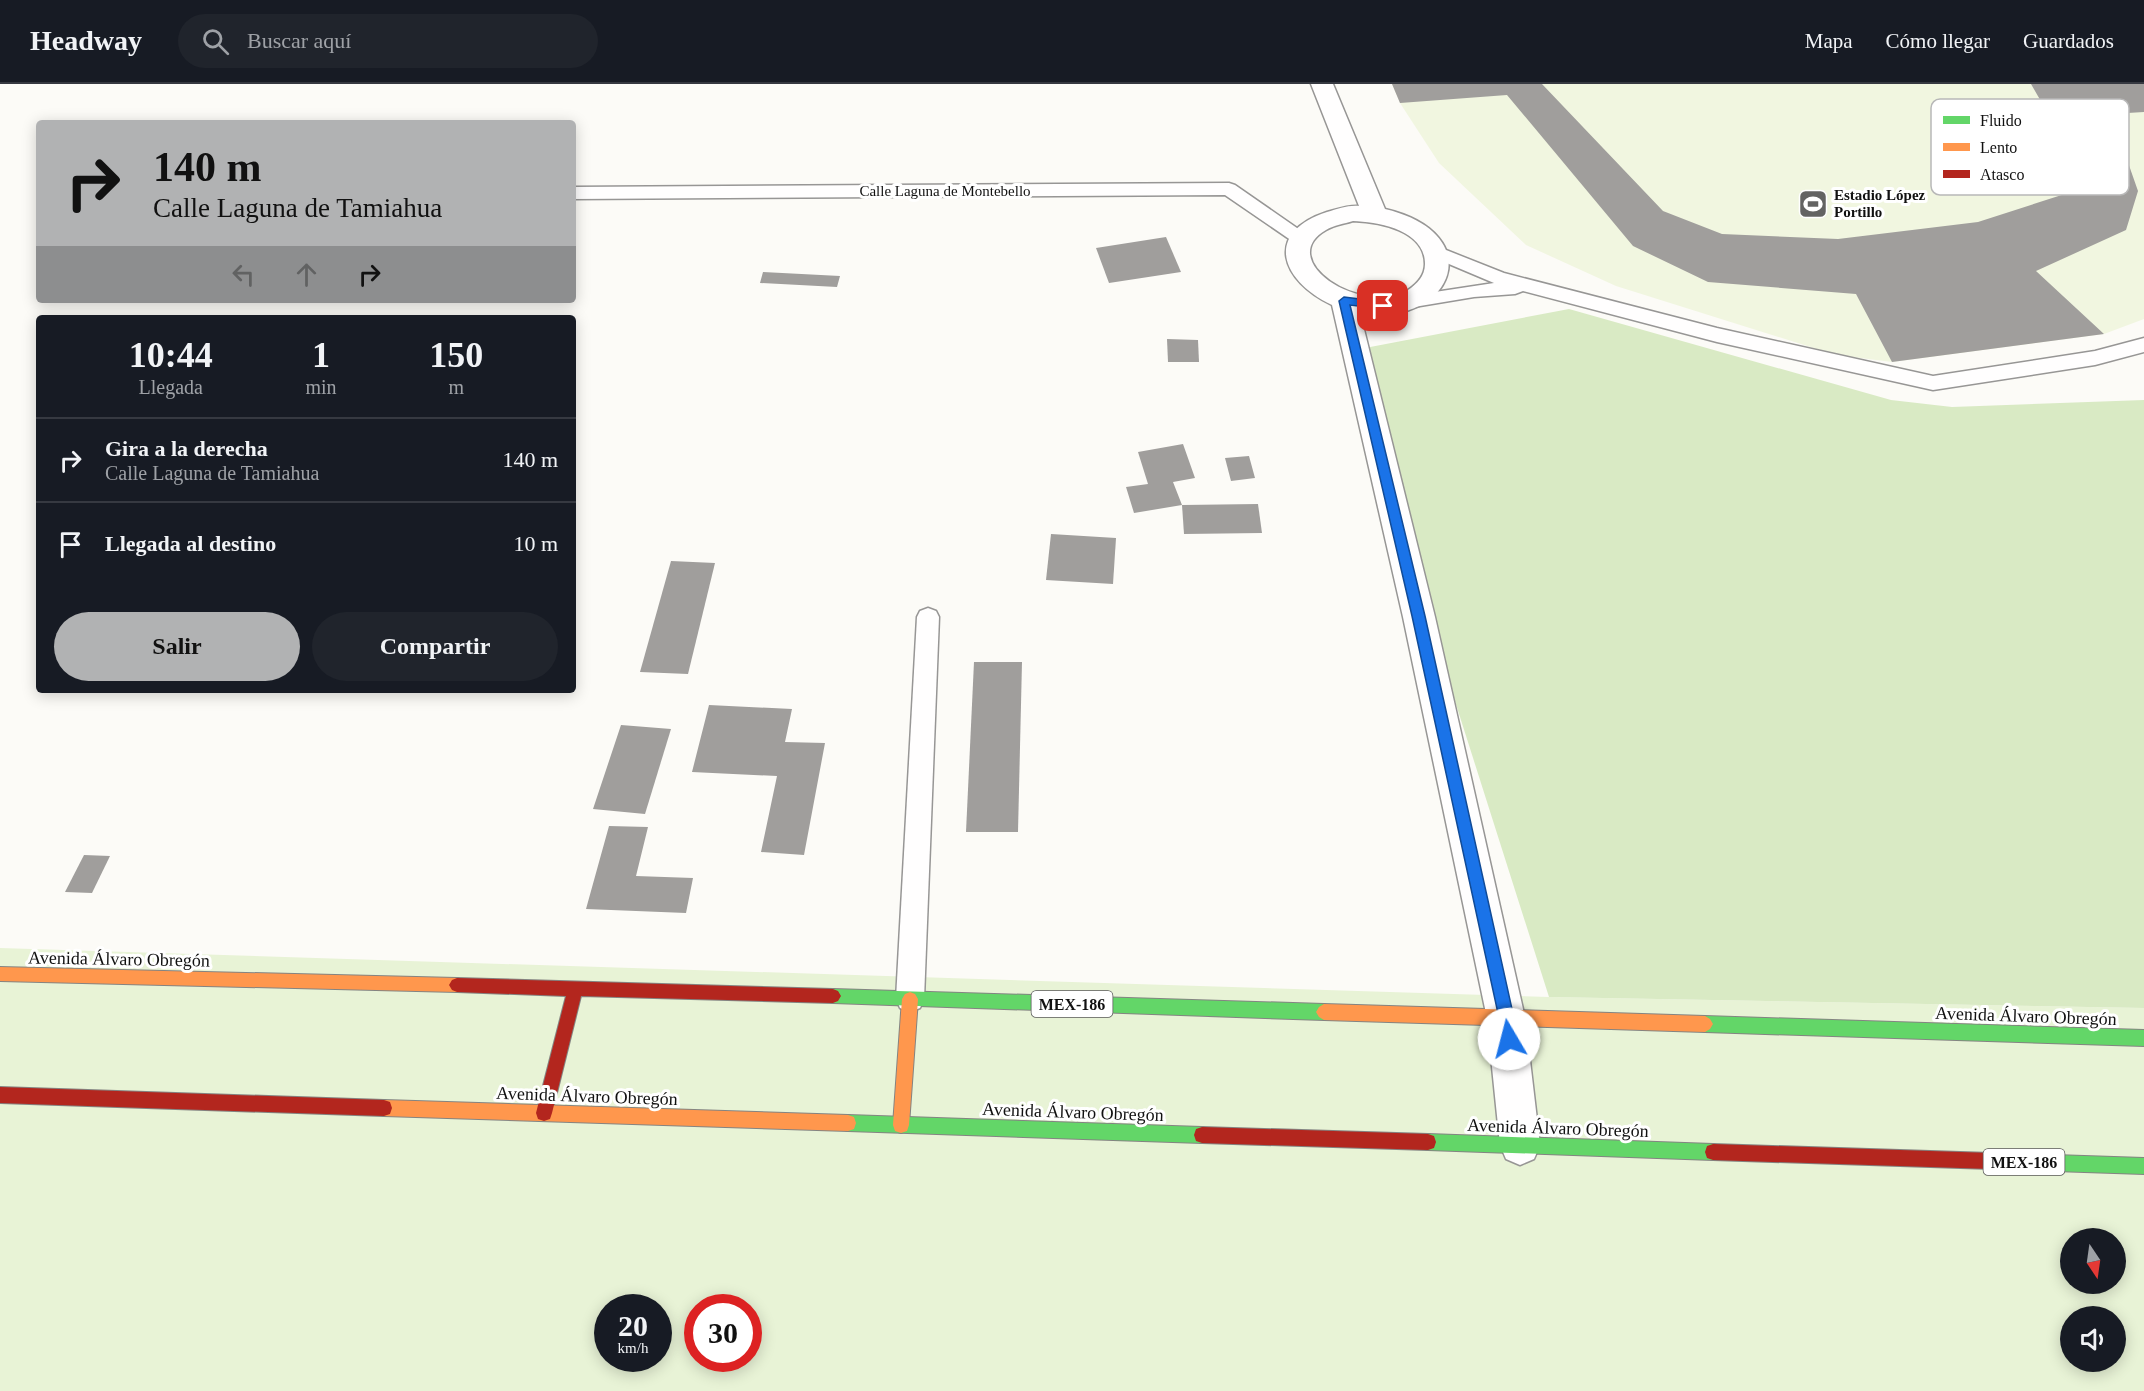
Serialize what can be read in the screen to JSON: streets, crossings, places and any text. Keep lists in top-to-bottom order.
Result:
{
  "streets": {
    "main road": ["Avenida Álvaro Obregón", "MEX-186"],
    "lane": ["Calle Laguna de Montebello"]
  },
  "places": {
    "sports": ["Estadio López Portillo"]
  },
  "legend": ["Fluido", "Lento", "Atasco"],
  "north": "bottom",
  "page": {
    "header": "Headway",
    "search": "Buscar aquí",
    "nav": ["Mapa", "Cómo llegar", "Guardados"],
    "turn": ["140 m", "Calle Laguna de Tamiahua"],
    "eta": [
      "10:44",
      "Llegada",
      "1",
      "min",
      "150",
      "m"
    ],
    "list": [
      {
        "name": "Gira a la derecha",
        "note": "Calle Laguna de Tamiahua",
        "value": "140 m"
      },
      {
        "name": "Llegada al destino",
        "value": "10 m"
      }
    ],
    "buttons": ["Salir", "Compartir"],
    "speed": "20 km/h",
    "limit": "30"
  }
}
